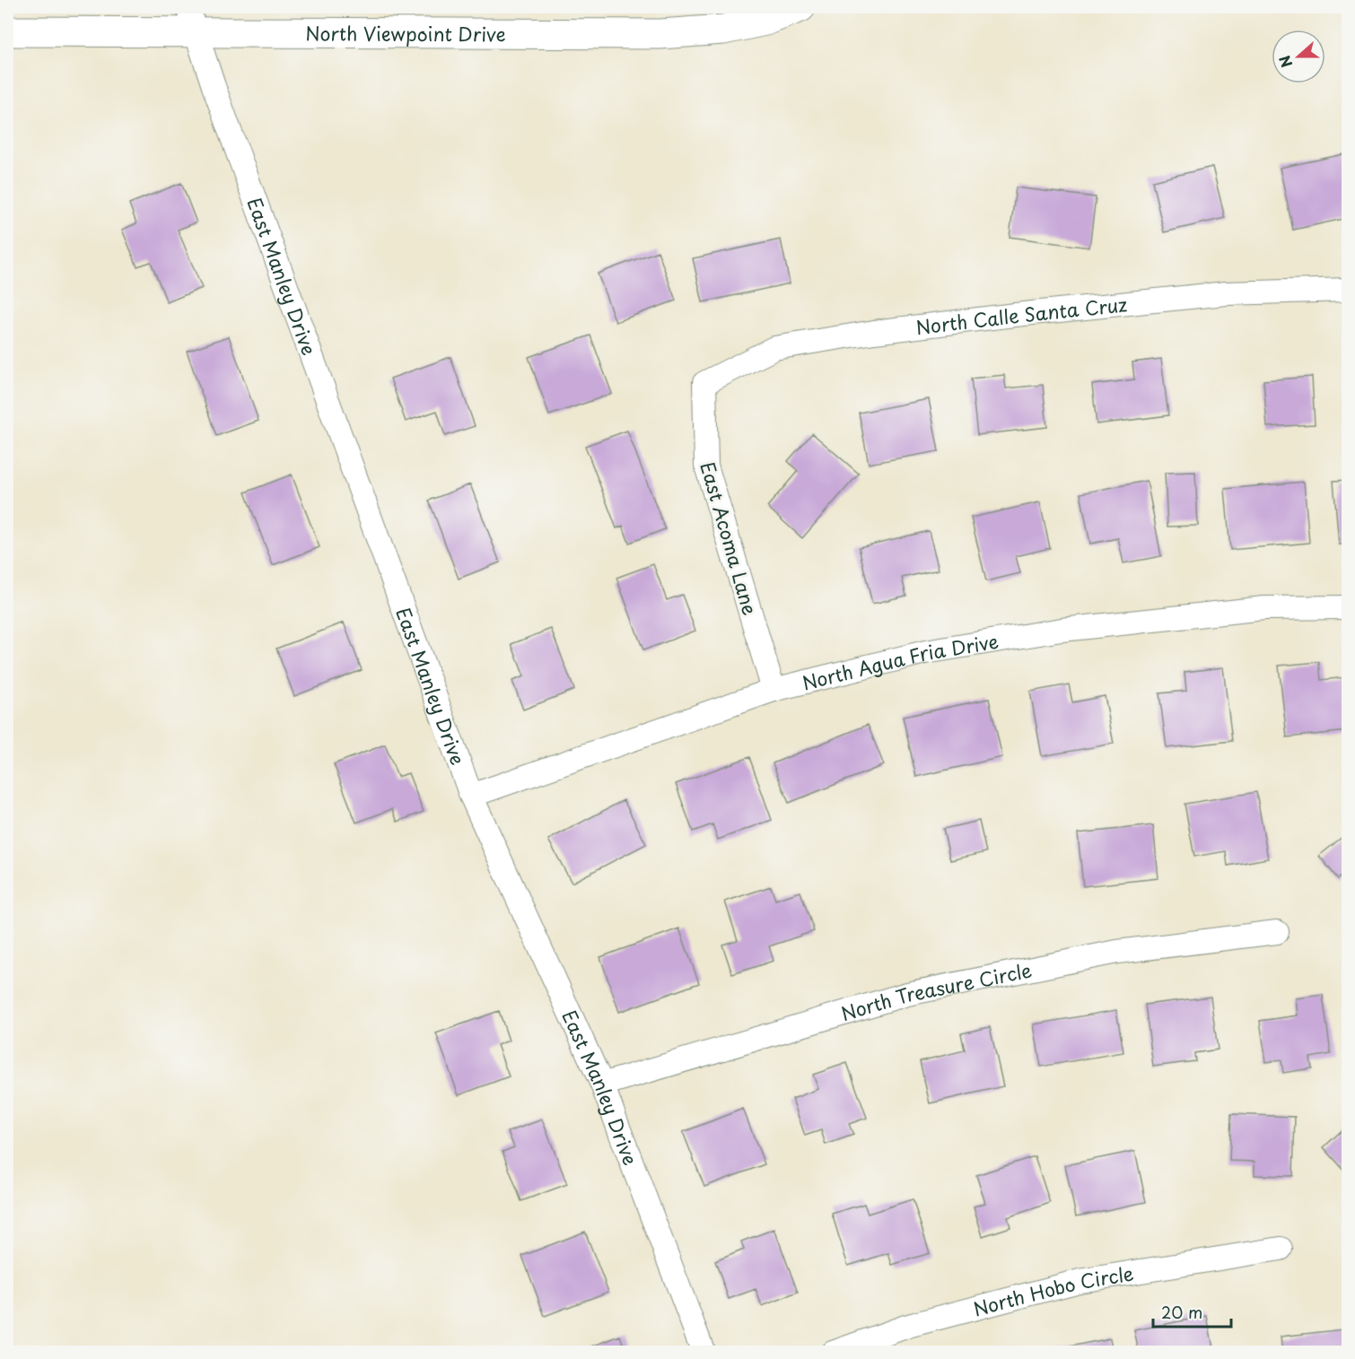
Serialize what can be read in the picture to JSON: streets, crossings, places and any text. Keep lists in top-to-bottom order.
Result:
{
  "streets": {
    "main road": ["North Viewpoint Drive"],
    "street": [
      "East Manley Drive",
      "North Calle Santa Cruz",
      "East Acoma Lane",
      "North Agua Fria Drive",
      "North Treasure Circle",
      "North Hobo Circle"
    ]
  },
  "crossings": [
    ["North Viewpoint Drive", "East Manley Drive"],
    ["East Manley Drive", "North Agua Fria Drive"],
    ["East Manley Drive", "North Treasure Circle"],
    ["North Calle Santa Cruz", "East Acoma Lane"],
    ["East Acoma Lane", "North Agua Fria Drive"]
  ],
  "scale_bar": "20 m",
  "north": "left"
}
